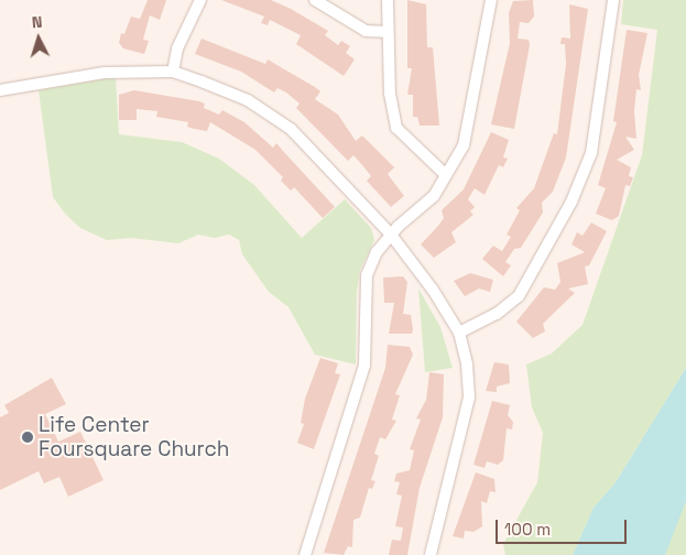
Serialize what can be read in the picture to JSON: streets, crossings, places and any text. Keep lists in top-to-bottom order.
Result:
{
  "places": ["Life Center Foursquare Church"],
  "scale_bar": "100 m",
  "north": "top"
}
